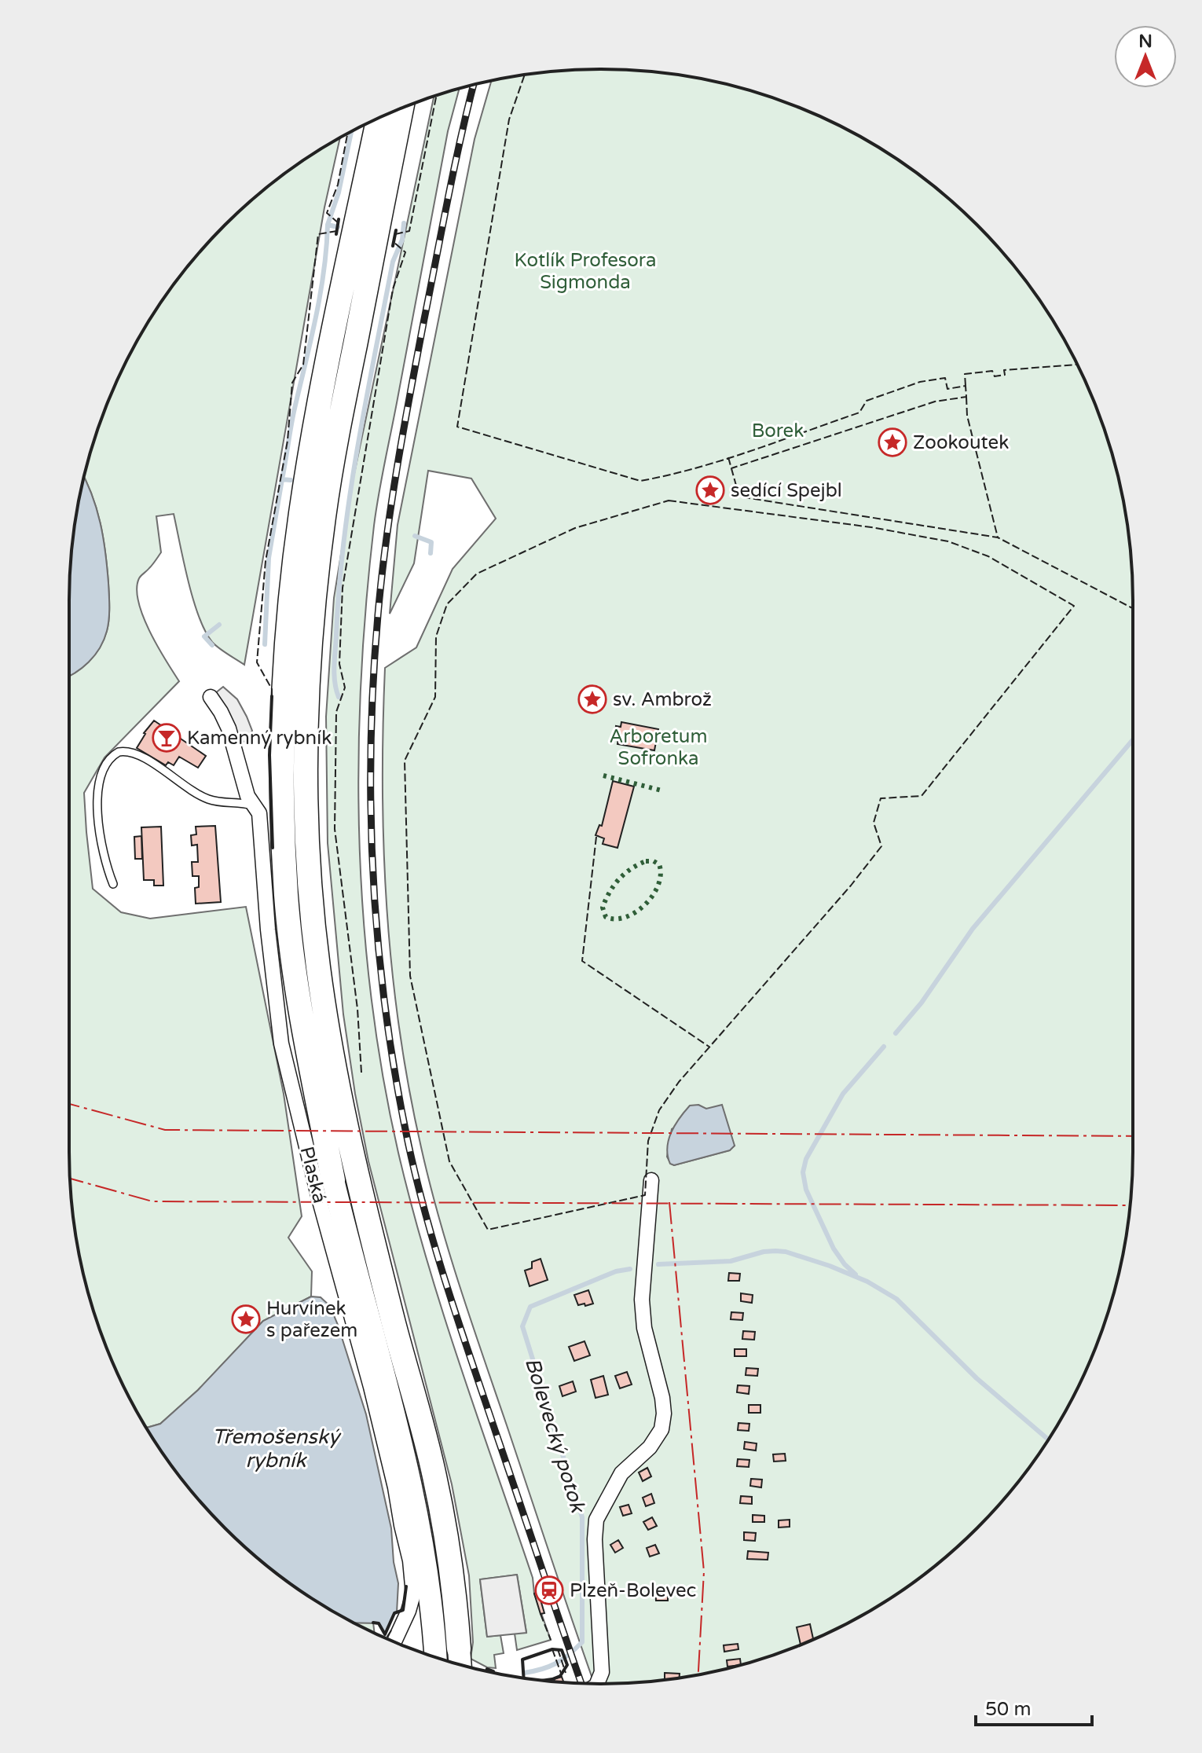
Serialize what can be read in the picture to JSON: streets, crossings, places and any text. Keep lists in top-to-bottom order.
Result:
{
  "streets": {
    "main road": ["Plaská"]
  },
  "water": ["Bolevecký potok", "Třemošenský rybník"],
  "parks": ["Kotlík Profesora Sigmonda", "Borek", "Arboretum Sofronka"],
  "places": {
    "place": [
      "Zookoutek",
      "sedící Spejbl",
      "sv. Ambrož",
      "Hurvínek s pařezem"
    ],
    "bar": ["Kamenný rybník"],
    "station": ["Plzeň-Bolevec"]
  },
  "scale_bar": "50 m",
  "north": "top"
}
